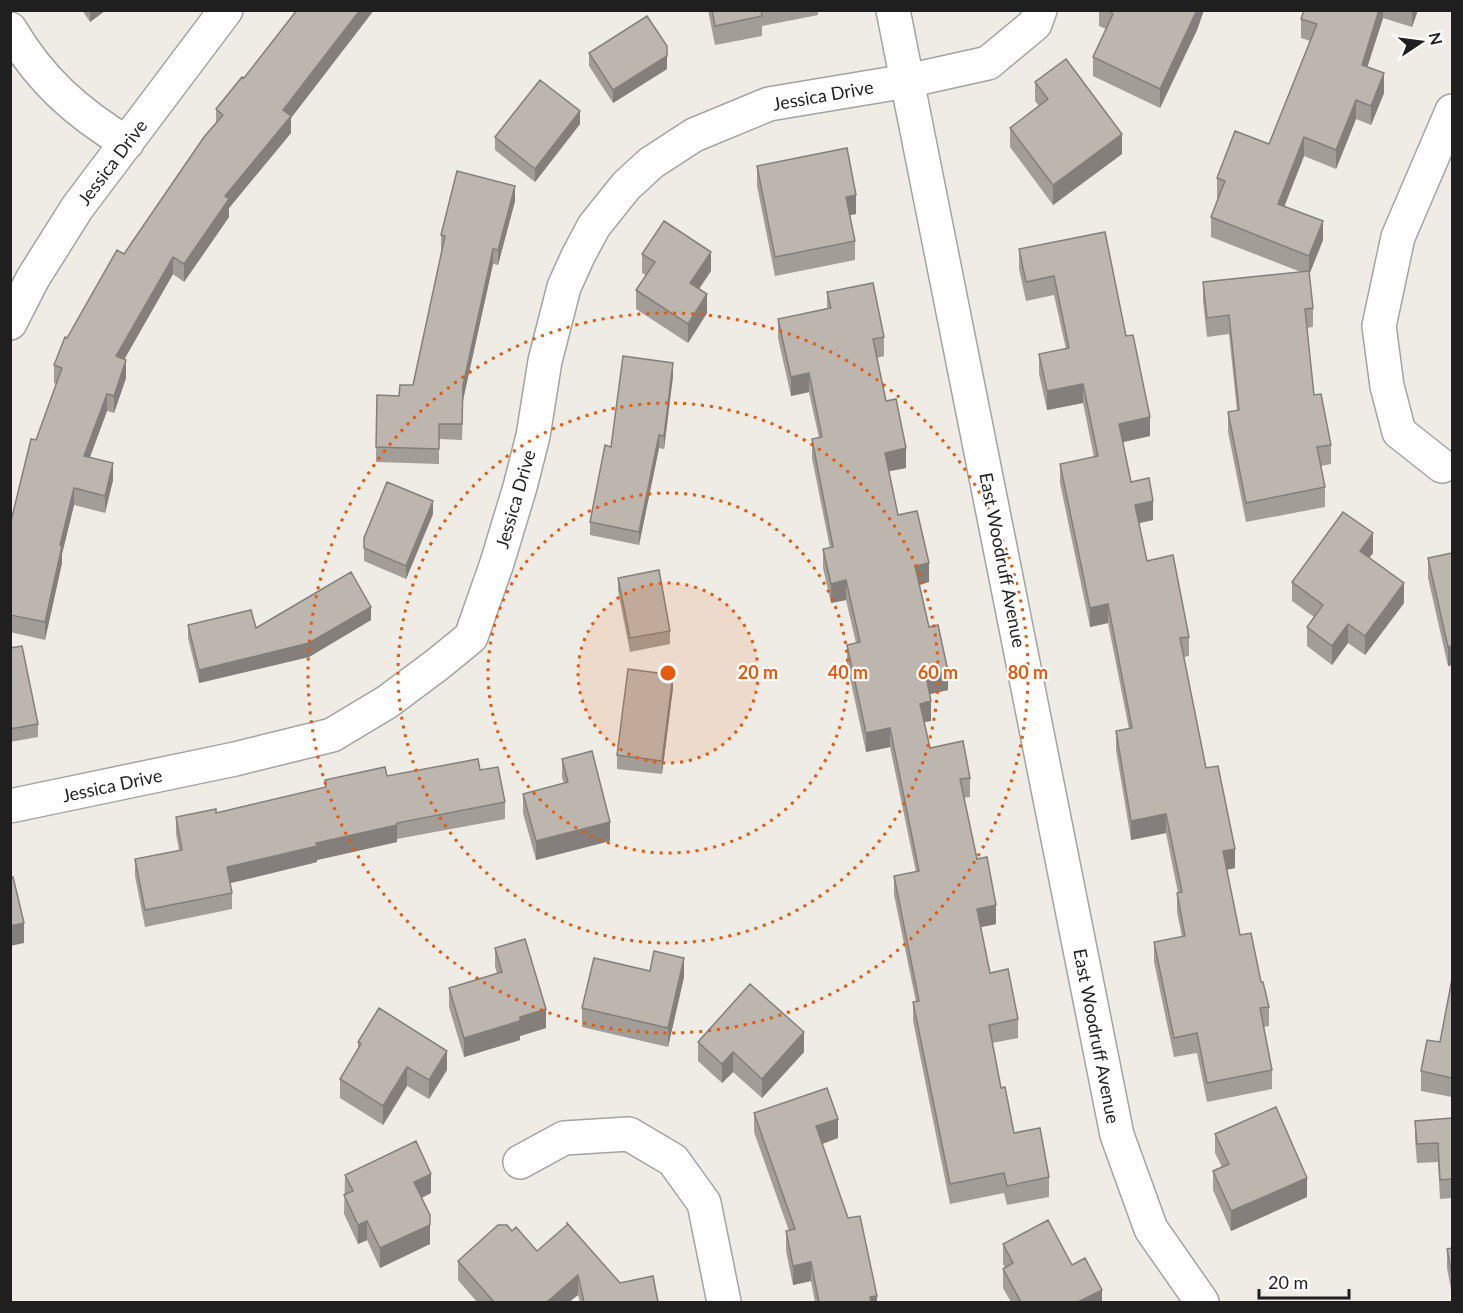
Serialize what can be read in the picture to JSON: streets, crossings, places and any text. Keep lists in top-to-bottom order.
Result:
{
  "streets": {
    "street": ["Jessica Drive", "East Woodruff Avenue"]
  },
  "crossings": [
    ["Jessica Drive", "East Woodruff Avenue"]
  ],
  "scale_bar": "20 m",
  "north": "right",
  "rings": [
    "20 m",
    "40 m",
    "60 m",
    "80 m"
  ]
}
